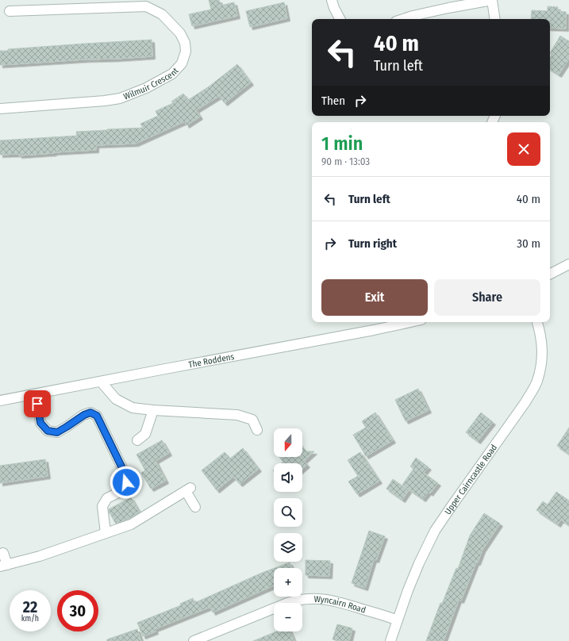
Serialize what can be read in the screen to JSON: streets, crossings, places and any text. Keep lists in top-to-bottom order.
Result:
{
  "streets": {
    "street": [
      "Wilmuir Crescent",
      "The Roddens",
      "Upper Cairncastle Road",
      "Wyncairn Road"
    ]
  },
  "crossings": [
    ["Upper Cairncastle Road", "Wyncairn Road"]
  ],
  "north": "bottom",
  "page": {
    "turn": ["40 m", "Turn left"],
    "then": "Then",
    "heading": ["1 min", "90 m · 13:03"],
    "list": [
      {
        "name": "Turn left",
        "value": "40 m"
      },
      {
        "name": "Turn right",
        "value": "30 m"
      }
    ],
    "buttons": ["Exit", "Share"],
    "map_buttons": ["+", "−"],
    "speed": "22 km/h",
    "limit": "30"
  }
}
